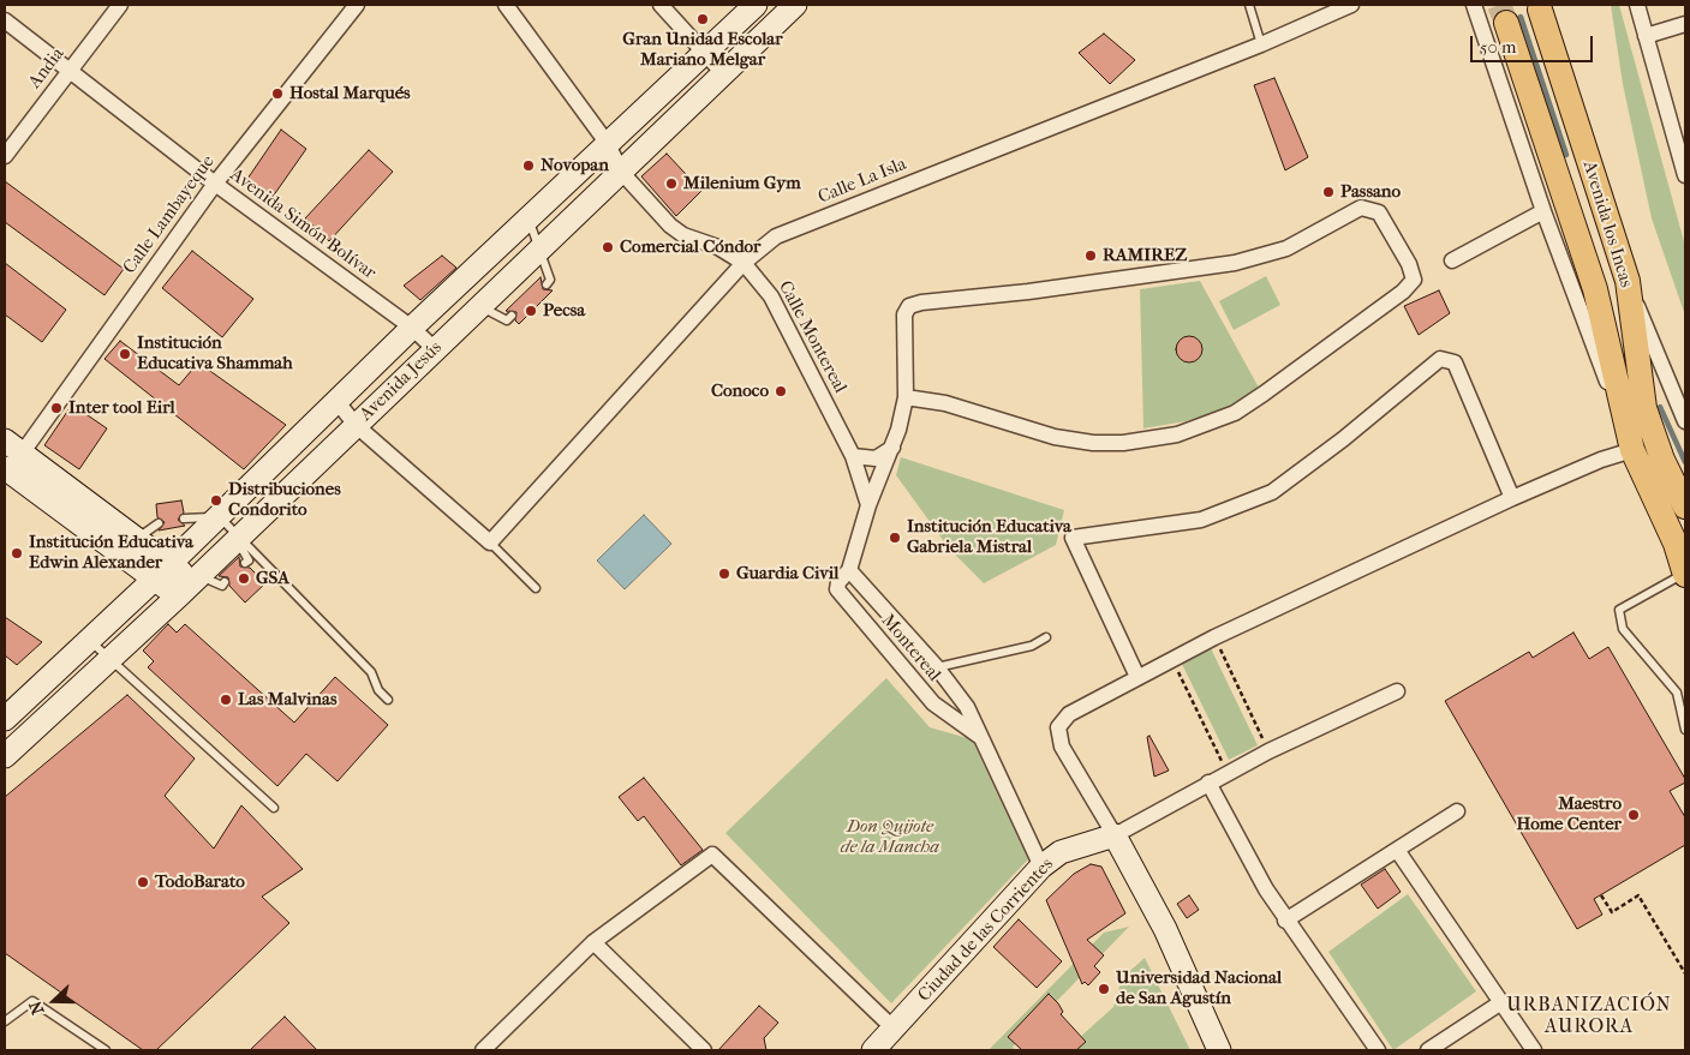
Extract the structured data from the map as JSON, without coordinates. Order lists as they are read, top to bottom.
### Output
{
  "streets": {
    "main road": ["Avenida los Incas", "Avenida Jesús", "Ciudad de las Corrientes"],
    "street": [
      "Andia",
      "Calle La Isla",
      "Calle Lambayeque",
      "Avenida Simón Bolívar",
      "Calle Montereal",
      "Montereal"
    ]
  },
  "crossings": [
    ["Andia", "Avenida Simón Bolívar"],
    ["Calle La Isla", "Calle Montereal"],
    ["Calle Lambayeque", "Avenida Simón Bolívar"],
    ["Avenida Simón Bolívar", "Avenida Jesús"],
    ["Calle Montereal", "Avenida Jesús"],
    ["Calle Montereal", "Montereal"],
    ["Montereal", "Ciudad de las Corrientes"]
  ],
  "districts": ["URBANIZACIÓN AURORA"],
  "parks": ["Don Quijote de la Mancha"],
  "places": [
    "Gran Unidad Escolar Mariano Melgar",
    "Hostal Marqués",
    "Novopan",
    "Milenium Gym",
    "Passano",
    "Comercial Cóndor",
    "RAMIREZ",
    "Pecsa",
    "Institución Educativa Shammah",
    "Conoco",
    "Inter tool Eirl",
    "Distribuciones Condorito",
    "Institución Educativa Gabriela Mistral",
    "Institución Educativa Edwin Alexander",
    "Guardia Civil",
    "GSA",
    "Las Malvinas",
    "Maestro Home Center",
    "TodoBarato",
    "Universidad Nacional de San Agustín"
  ],
  "scale_bar": "50 m",
  "north": "left"
}
